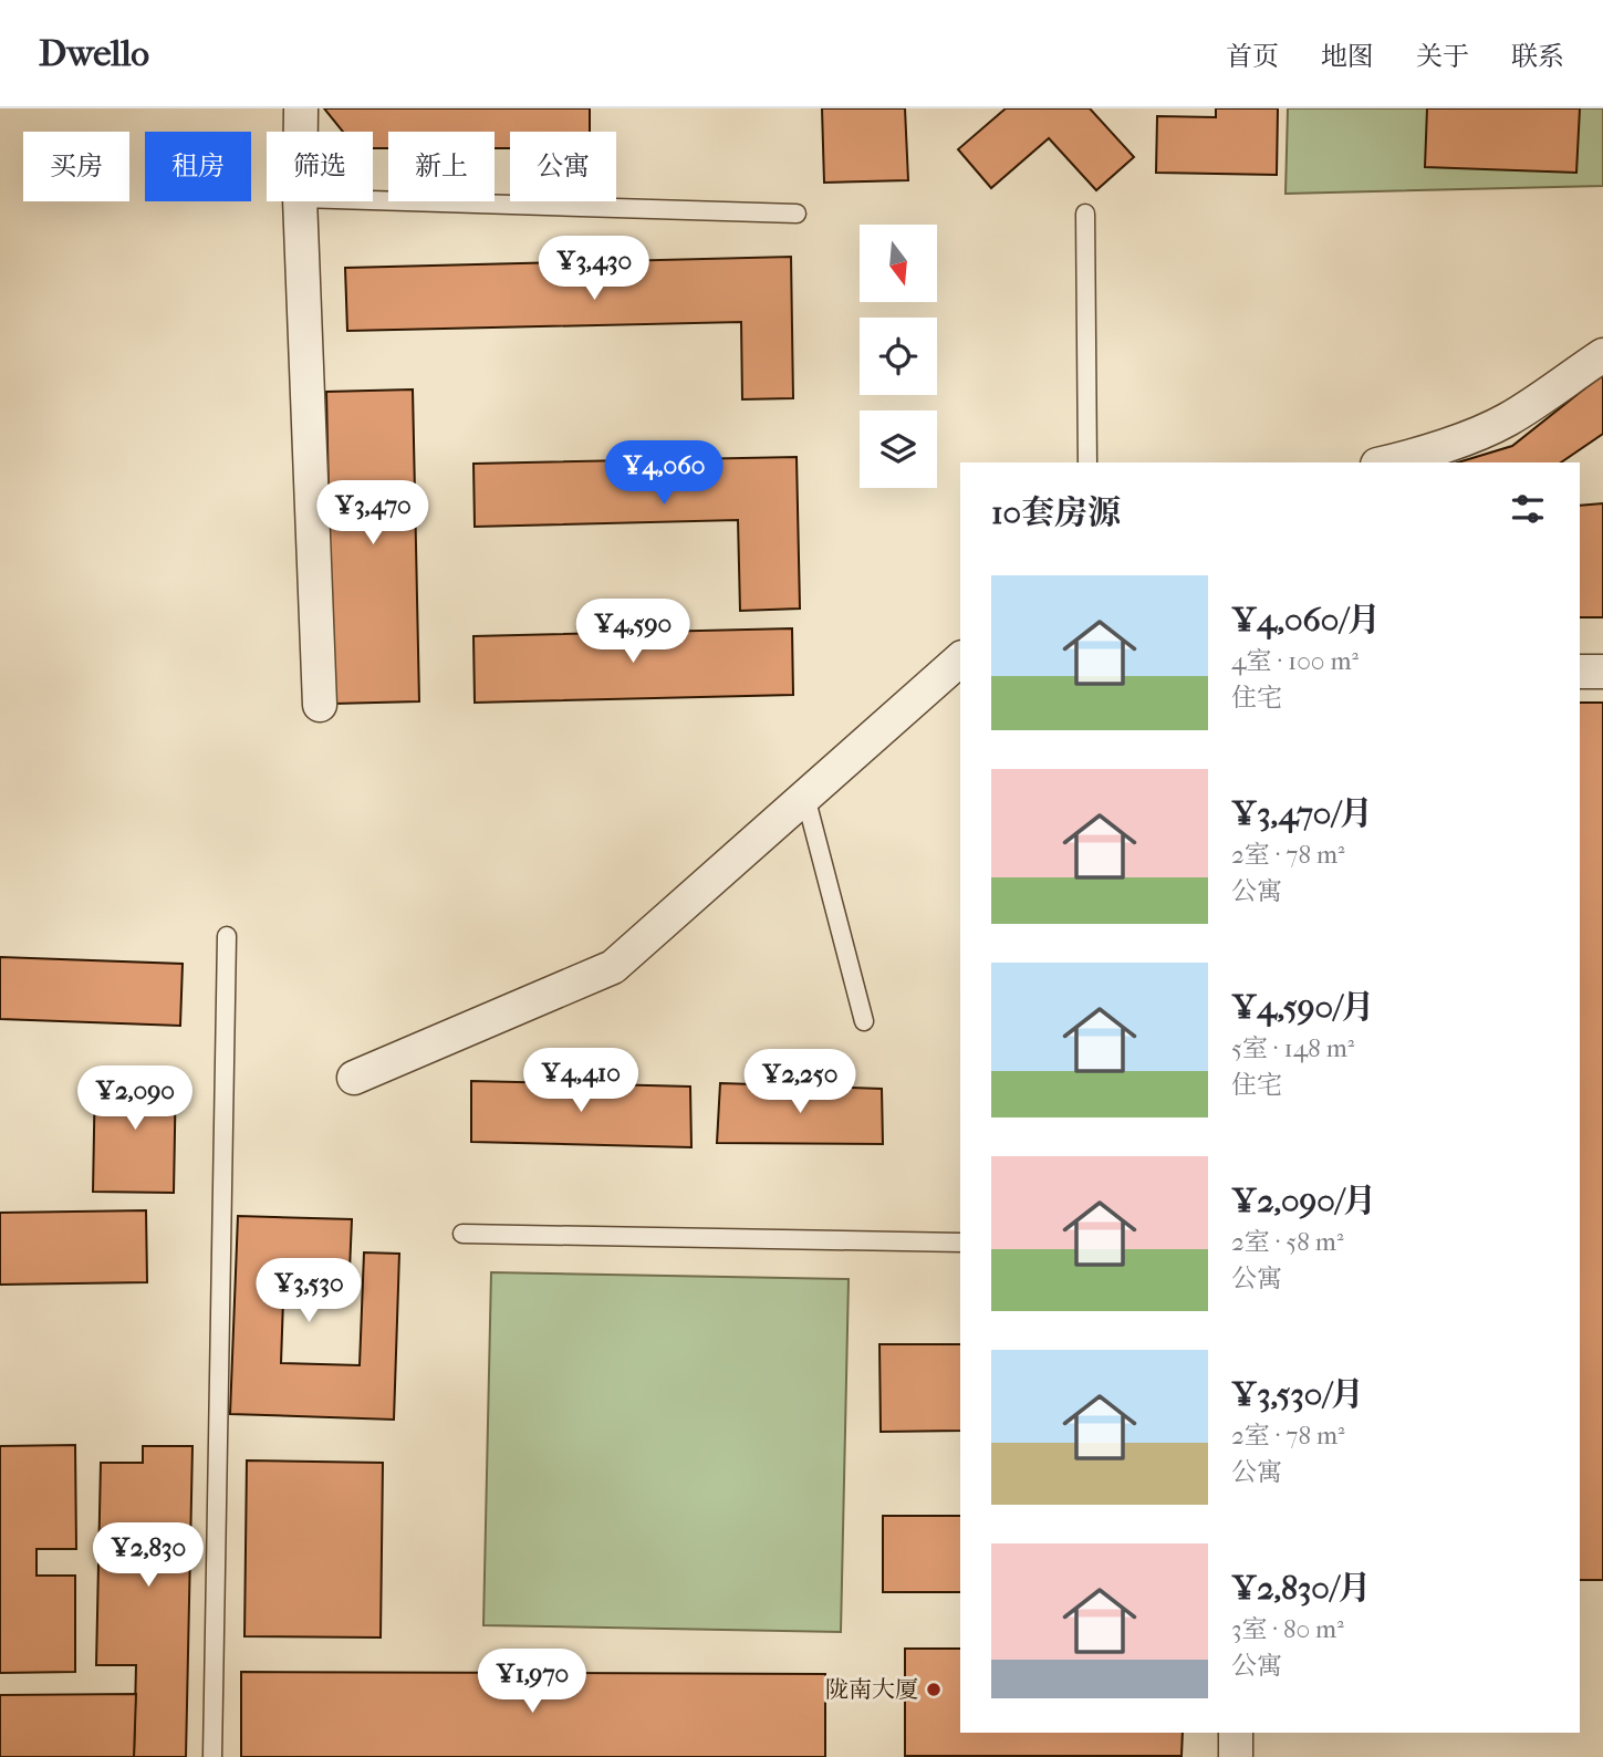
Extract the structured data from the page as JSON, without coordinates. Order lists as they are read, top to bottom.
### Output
{
  "places": ["陇南大厦"],
  "north": "bottom",
  "page": {
    "header": "Dwello",
    "nav": [
      "首页",
      "地图",
      "关于",
      "联系"
    ],
    "chip": [
      "买房",
      "租房",
      "筛选",
      "新上",
      "公寓"
    ],
    "price": [
      "¥3,430",
      "¥4,060",
      "¥3,470",
      "¥4,590",
      "¥4,410",
      "¥2,250",
      "¥2,090",
      "¥3,530",
      "¥2,830",
      "¥1,970"
    ],
    "heading": "10套房源",
    "list": [
      {
        "name": "¥4,060/月",
        "note": "4室 · 100 m² · 住宅"
      },
      {
        "name": "¥3,470/月",
        "note": "2室 · 78 m² · 公寓"
      },
      {
        "name": "¥4,590/月",
        "note": "5室 · 148 m² · 住宅"
      },
      {
        "name": "¥2,090/月",
        "note": "2室 · 58 m² · 公寓"
      },
      {
        "name": "¥3,530/月",
        "note": "2室 · 78 m² · 公寓"
      },
      {
        "name": "¥2,830/月",
        "note": "3室 · 80 m² · 公寓"
      }
    ]
  }
}
